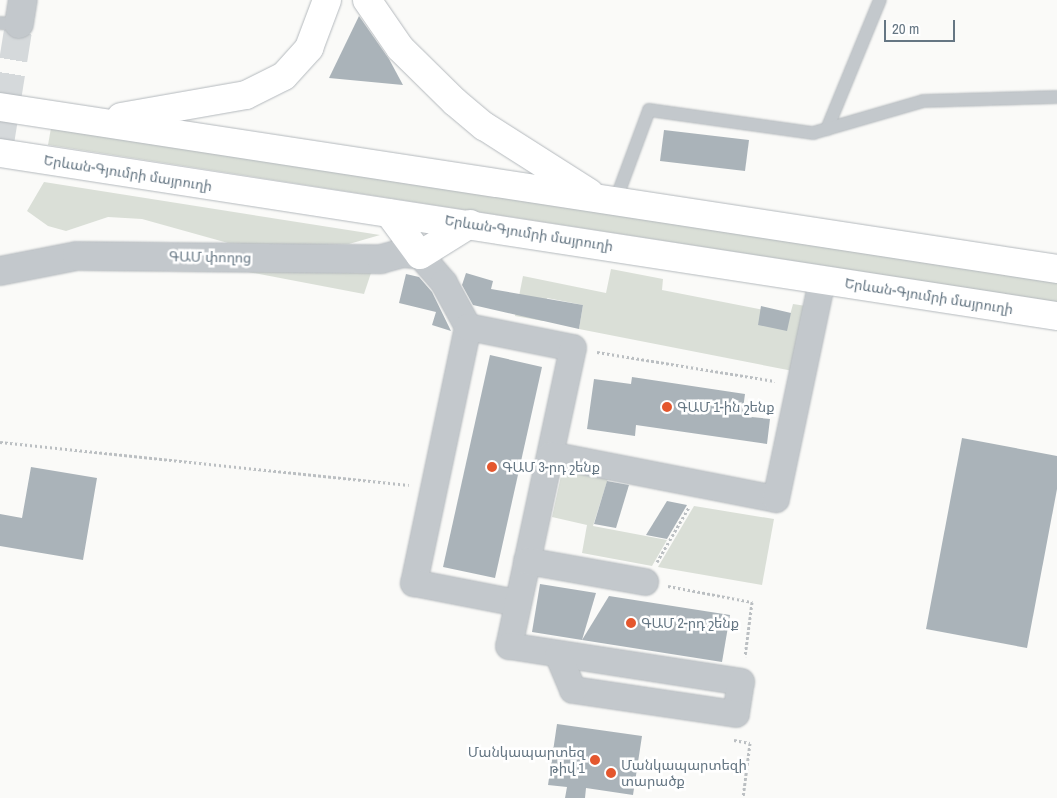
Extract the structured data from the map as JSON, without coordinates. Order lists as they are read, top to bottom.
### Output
{
  "streets": {
    "highway": ["Երևան-Գյումրի մայրուղի"],
    "street": ["ԳԱՄ փողոց"]
  },
  "places": [
    "ԳԱՄ 1-ին շենք",
    "ԳԱՄ 3-րդ շենք",
    "ԳԱՄ 2-րդ շենք",
    "Մանկապարտեզ թիվ 1",
    "Մանկապարտեզի տարածք"
  ],
  "scale_bar": "20 m"
}
